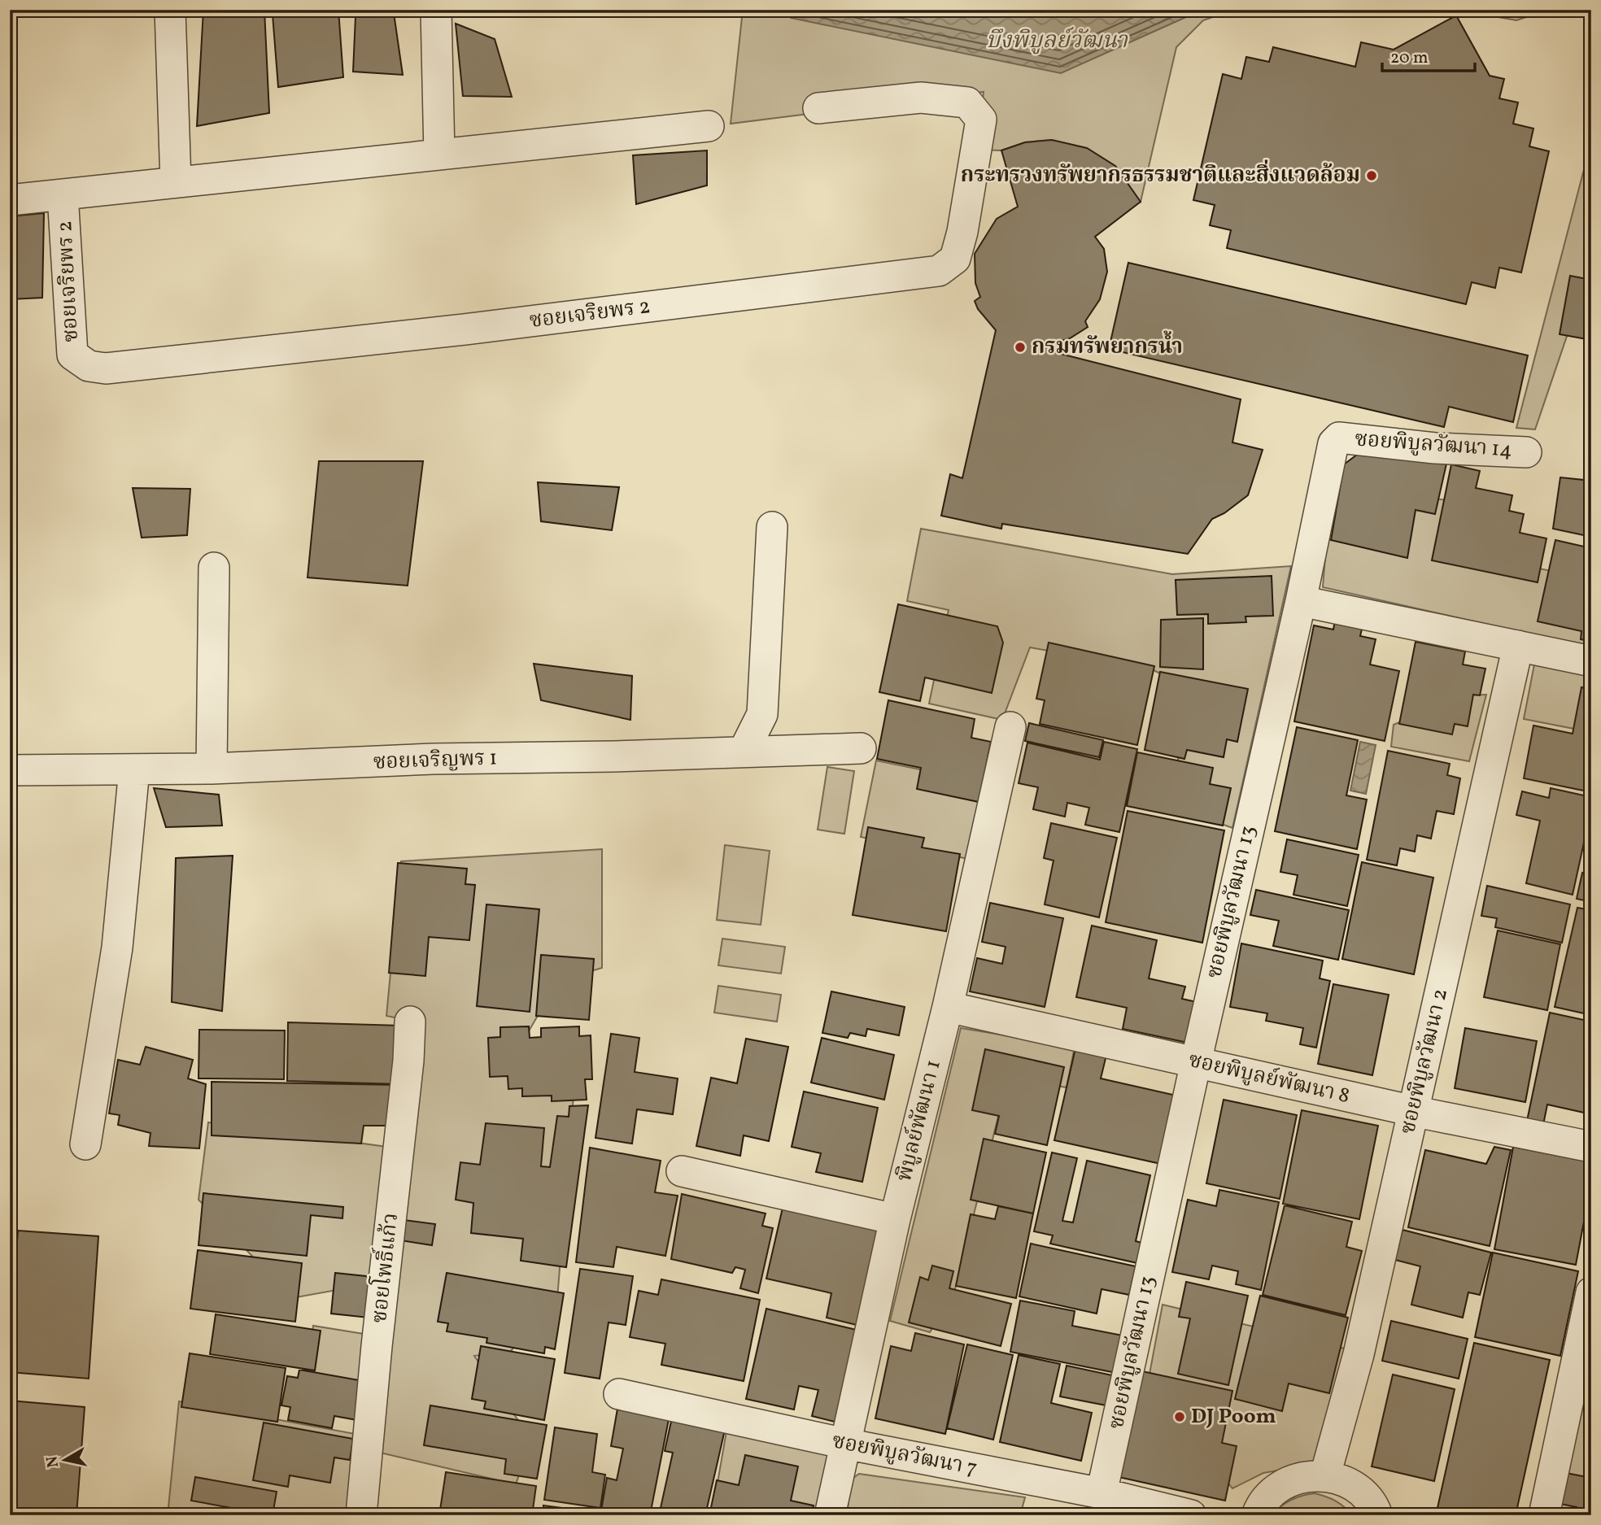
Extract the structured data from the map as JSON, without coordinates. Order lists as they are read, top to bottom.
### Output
{
  "streets": {
    "street": [
      "ซอยเจริยพร 2",
      "ซอยพิบูลวัฒนา 14",
      "ซอยเจริญพร 1",
      "ซอยพิบูลวัฒนา 13",
      "ซอยพิบูลวัฒนา 2",
      "ซอยพิบูลย์พัฒนา 8",
      "พิบูลย์พัฒนา 1",
      "ซอยโพธิ์แก้ว",
      "ซอยพิบูลวัฒนา 7"
    ]
  },
  "crossings": [
    ["ซอยพิบูลวัฒนา 14", "ซอยพิบูลวัฒนา 13"],
    ["ซอยพิบูลวัฒนา 13", "ซอยพิบูลย์พัฒนา 8"],
    ["ซอยพิบูลวัฒนา 13", "ซอยพิบูลวัฒนา 7"],
    ["ซอยพิบูลวัฒนา 2", "ซอยพิบูลย์พัฒนา 8"],
    ["ซอยพิบูลย์พัฒนา 8", "พิบูลย์พัฒนา 1"],
    ["พิบูลย์พัฒนา 1", "ซอยพิบูลวัฒนา 7"]
  ],
  "water": ["บึงพิบูลย์วัฒนา"],
  "places": ["กระทรวงทรัพยากรธรรมชาติและสิ่งแวดล้อม", "กรมทรัพยากรน้ำ", "DJ Poom"],
  "scale_bar": "20 m",
  "north": "left"
}
